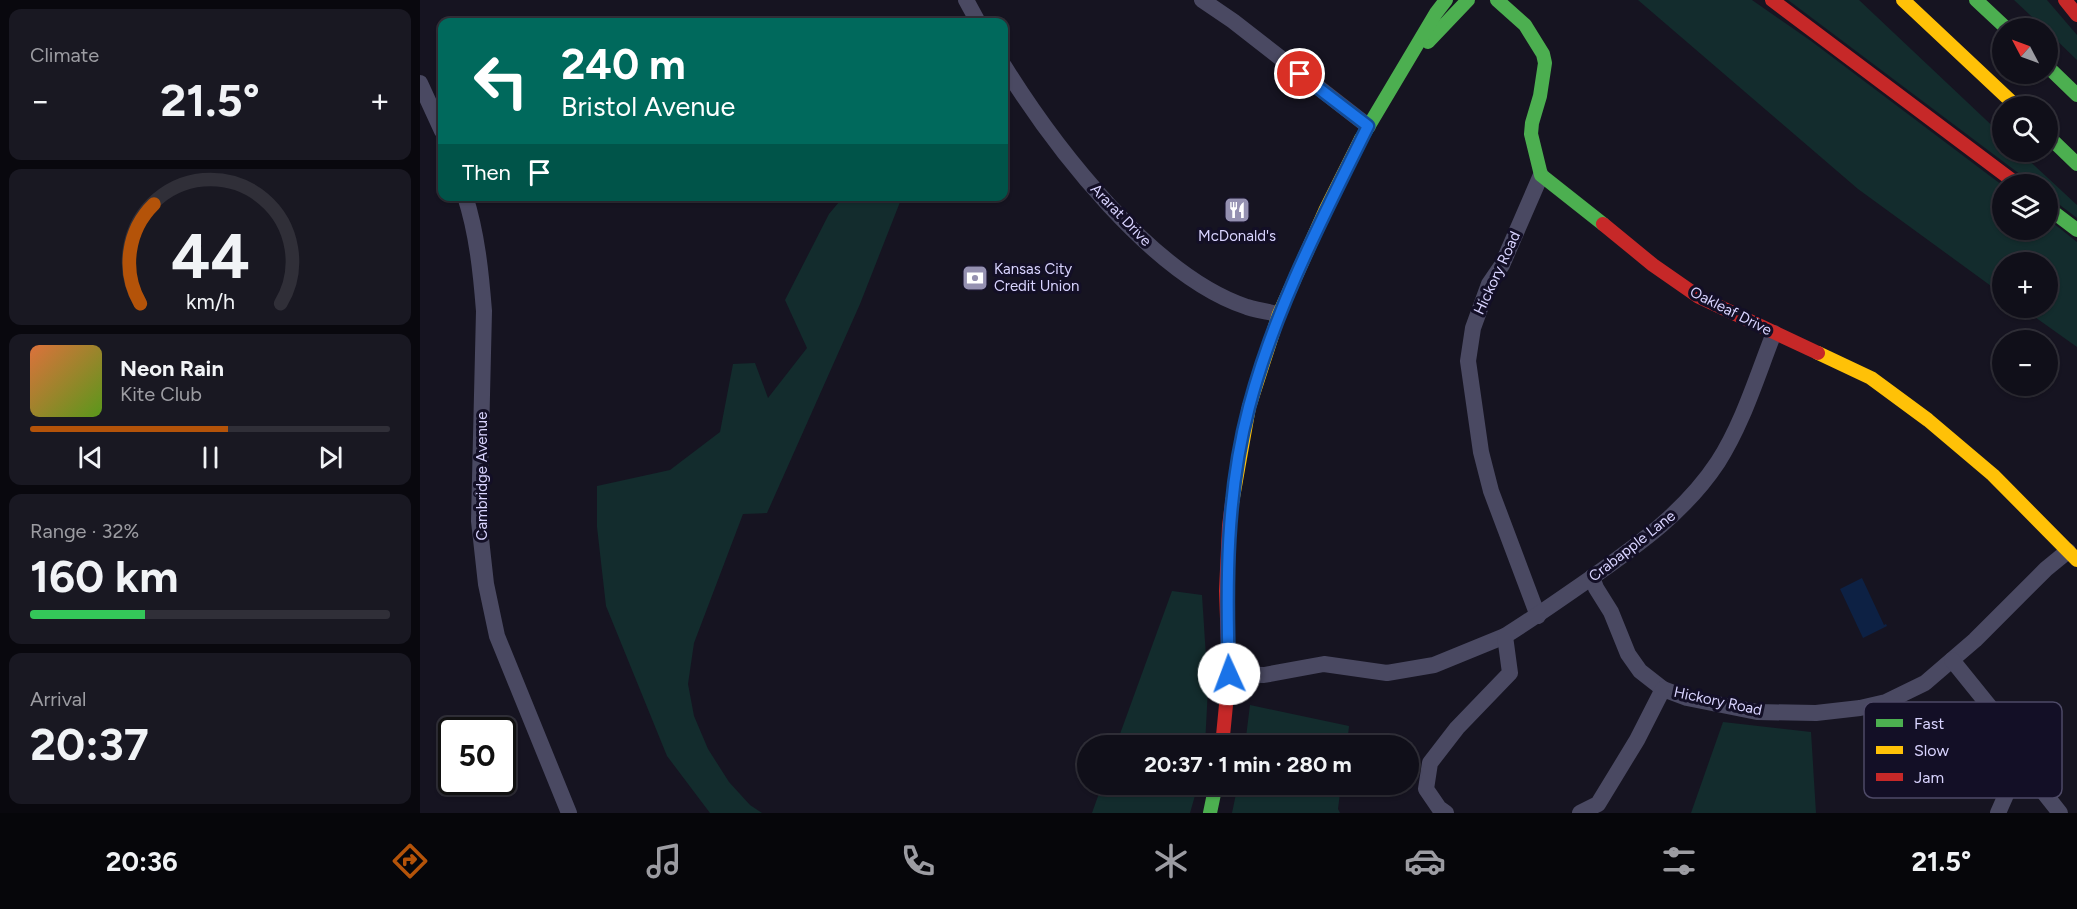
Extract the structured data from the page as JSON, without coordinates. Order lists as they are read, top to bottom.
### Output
{
  "streets": {
    "main road": ["Oakleaf Drive"],
    "street": [
      "Ararat Drive",
      "Hickory Road",
      "Cambridge Avenue",
      "Crabapple Lane"
    ]
  },
  "crossings": [
    ["Hickory Road", "Oakleaf Drive"],
    ["Hickory Road", "Crabapple Lane"],
    ["Oakleaf Drive", "Crabapple Lane"]
  ],
  "places": {
    "restaurant": ["McDonald's"],
    "bank": ["Kansas City Credit Union"]
  },
  "legend": ["Fast", "Slow", "Jam"],
  "north": "top left",
  "page": {
    "tile": [
      "Climate",
      ["Range · 32%", "160 km"],
      ["Arrival", "20:37"]
    ],
    "map_buttons": ["+", "−"],
    "turn": ["240 m", "Bristol Avenue"],
    "heat": ["−", "21.5°", "+"],
    "then": "Then",
    "song": ["Neon Rain", "Kite Club"],
    "limit": "50",
    "trip": "20:37 · 1 min · 280 m",
    "tabs": ["20:36", "21.5°"],
    "gauge": ["44", "km/h"]
  }
}
